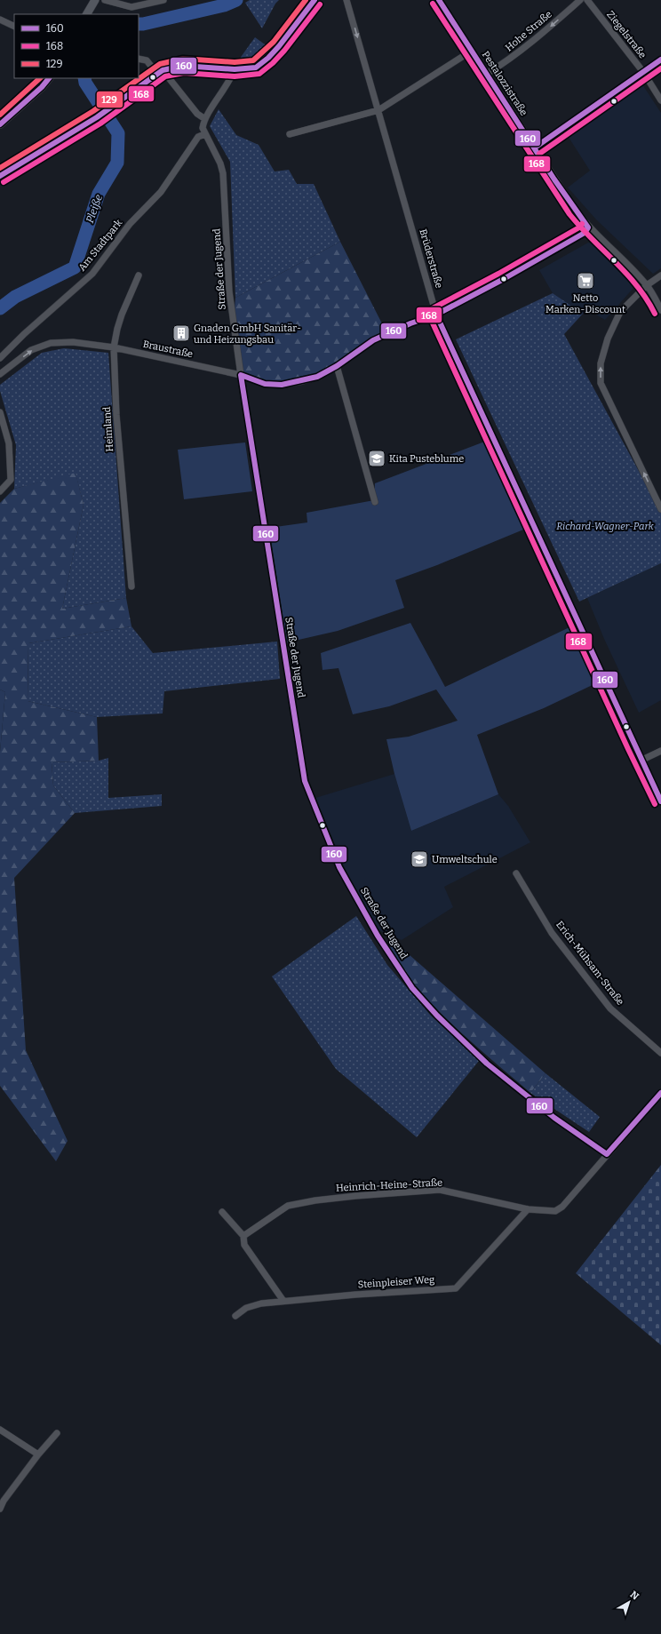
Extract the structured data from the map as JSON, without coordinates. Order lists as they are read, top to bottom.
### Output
{
  "streets": {
    "street": [
      "Hohe Straße",
      "Ziegelstraße",
      "Pestalozzistraße",
      "Am Stadtpark",
      "Brüderstraße",
      "Straße der Jugend",
      "Braustraße",
      "Heimland",
      "Erich-Mühsam-Straße",
      "Heinrich-Heine-Straße",
      "Steinpleiser Weg"
    ]
  },
  "crossings": [
    ["Hohe Straße", "Pestalozzistraße"],
    ["Pestalozzistraße", "Braustraße"],
    ["Am Stadtpark", "Straße der Jugend"],
    ["Brüderstraße", "Braustraße"],
    ["Straße der Jugend", "Braustraße"],
    ["Straße der Jugend", "Heinrich-Heine-Straße"],
    ["Braustraße", "Heimland"],
    ["Heinrich-Heine-Straße", "Steinpleiser Weg"]
  ],
  "one_way": ["Hohe Straße"],
  "water": ["Pleiße"],
  "parks": ["Richard-Wagner-Park"],
  "places": {
    "supermarket": ["Netto Marken-Discount"],
    "building": ["Gnaden GmbH Sanitär- und Heizungsbau"],
    "school or university": ["Kita Pusteblume", "Umweltschule"]
  },
  "lines": ["transit line 160", "transit line 129", "transit line 168"],
  "legend": ["160", "168", "129"],
  "north": "top right"
}
